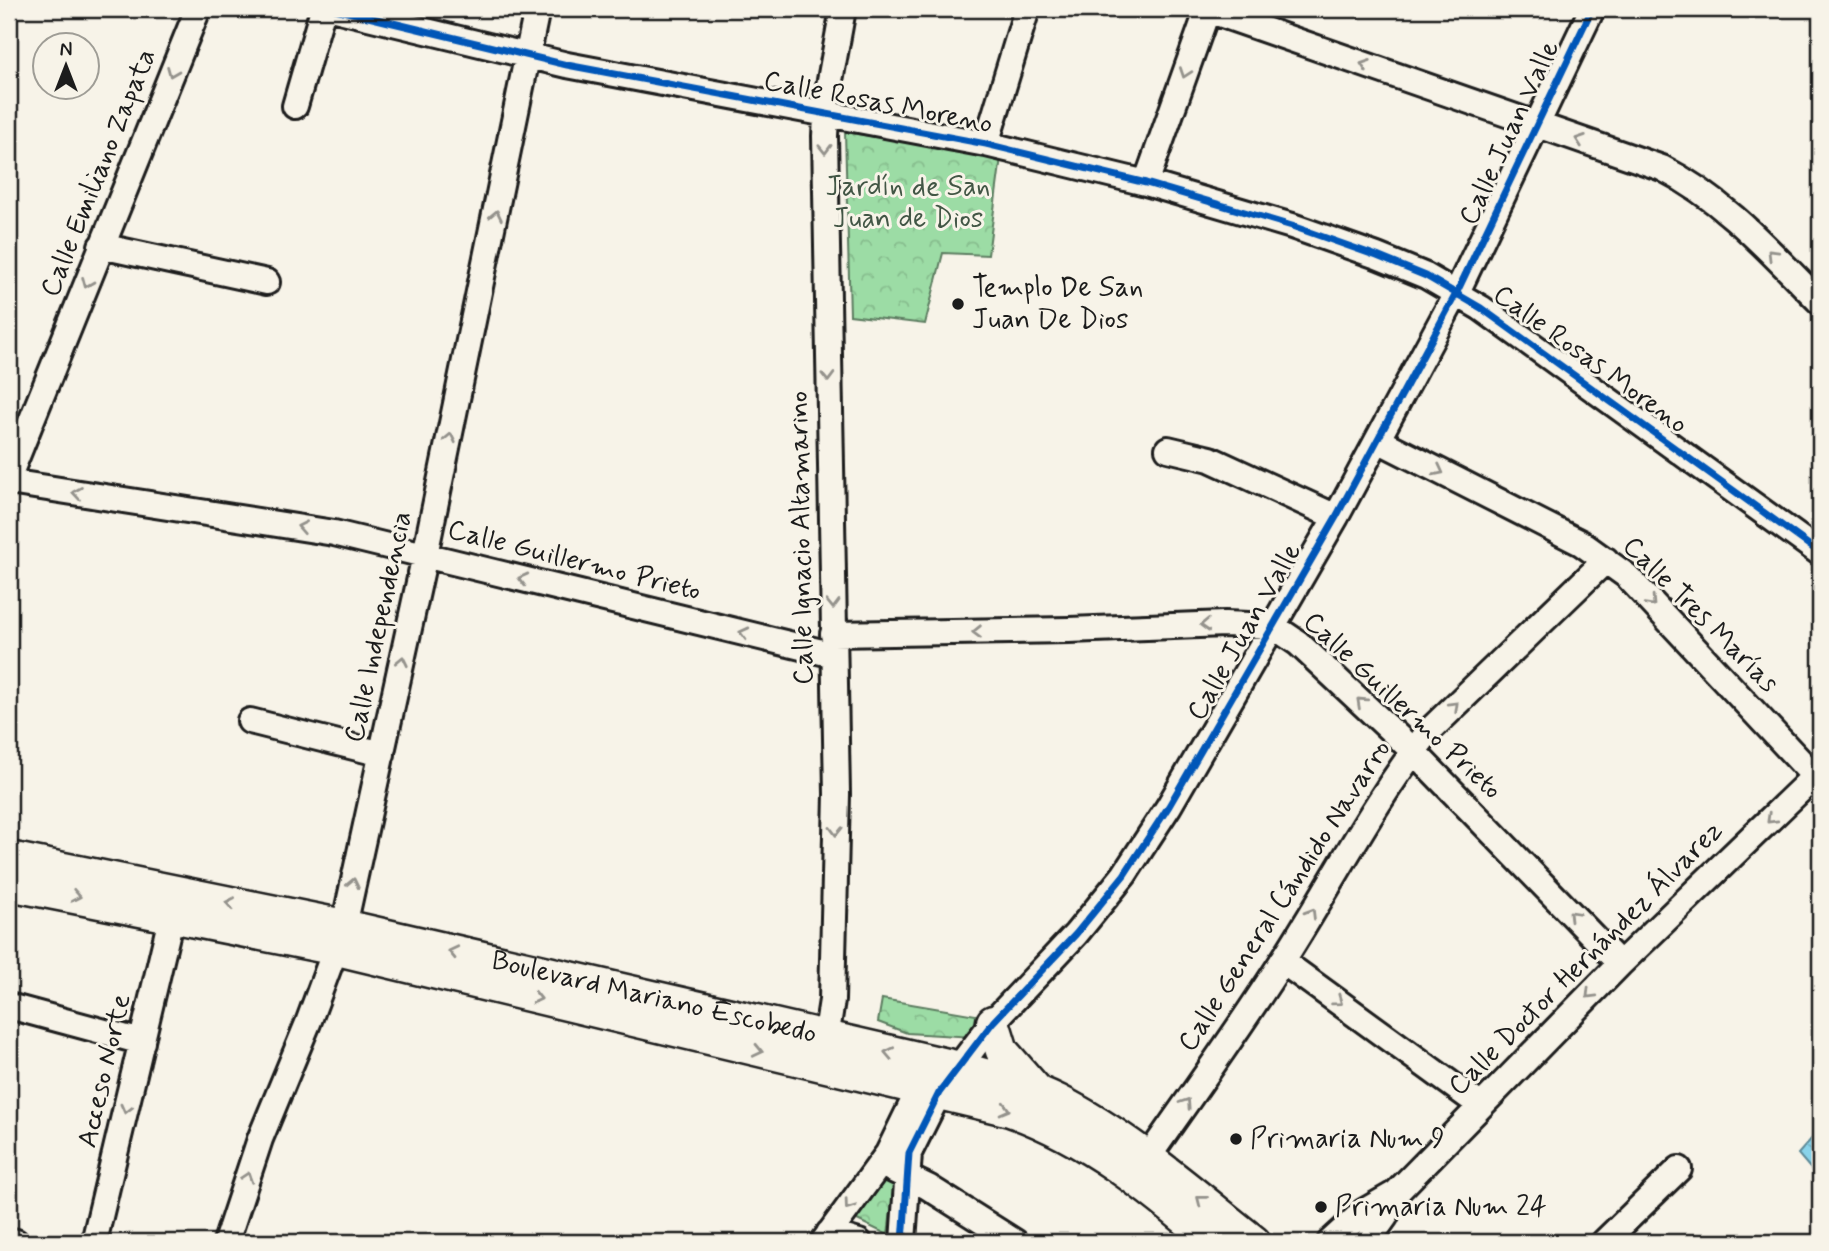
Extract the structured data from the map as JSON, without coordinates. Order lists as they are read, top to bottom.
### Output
{
  "streets": {
    "main road": ["Boulevard Mariano Escobedo"],
    "street": [
      "Calle Rosas Moreno",
      "Calle Juan Valle",
      "Calle Emiliano Zapata",
      "Calle Ignacio Altamarino",
      "Calle Guillermo Prieto",
      "Calle Tres Marías",
      "Calle Independencia",
      "Calle General Cándido Navarro",
      "Calle Doctor Hernández Álvarez",
      "Acceso Norte"
    ]
  },
  "crossings": [
    ["Calle Rosas Moreno", "Calle Juan Valle"],
    ["Calle Rosas Moreno", "Calle Ignacio Altamarino"],
    ["Calle Rosas Moreno", "Calle Independencia"],
    ["Calle Juan Valle", "Calle Guillermo Prieto"],
    ["Calle Juan Valle", "Calle Tres Marías"],
    ["Calle Juan Valle", "Boulevard Mariano Escobedo"],
    ["Calle Ignacio Altamarino", "Calle Guillermo Prieto"],
    ["Calle Ignacio Altamarino", "Boulevard Mariano Escobedo"],
    ["Calle Guillermo Prieto", "Calle Independencia"],
    ["Calle Guillermo Prieto", "Calle General Cándido Navarro"],
    ["Calle Guillermo Prieto", "Calle Doctor Hernández Álvarez"],
    ["Calle Tres Marías", "Calle General Cándido Navarro"],
    ["Calle Tres Marías", "Calle Doctor Hernández Álvarez"],
    ["Calle Independencia", "Boulevard Mariano Escobedo"],
    ["Calle General Cándido Navarro", "Boulevard Mariano Escobedo"],
    ["Boulevard Mariano Escobedo", "Acceso Norte"]
  ],
  "one_way": [
    "Calle Emiliano Zapata",
    "Calle Ignacio Altamarino",
    "Calle Guillermo Prieto",
    "Calle Tres Marías",
    "Calle Independencia",
    "Calle General Cándido Navarro",
    "Calle Doctor Hernández Álvarez",
    "Acceso Norte"
  ],
  "parks": ["Jardín de San Juan de Dios"],
  "places": ["Templo De San Juan De Dios", "Primaria Num 9", "Primaria Num 24"],
  "north": "top"
}
